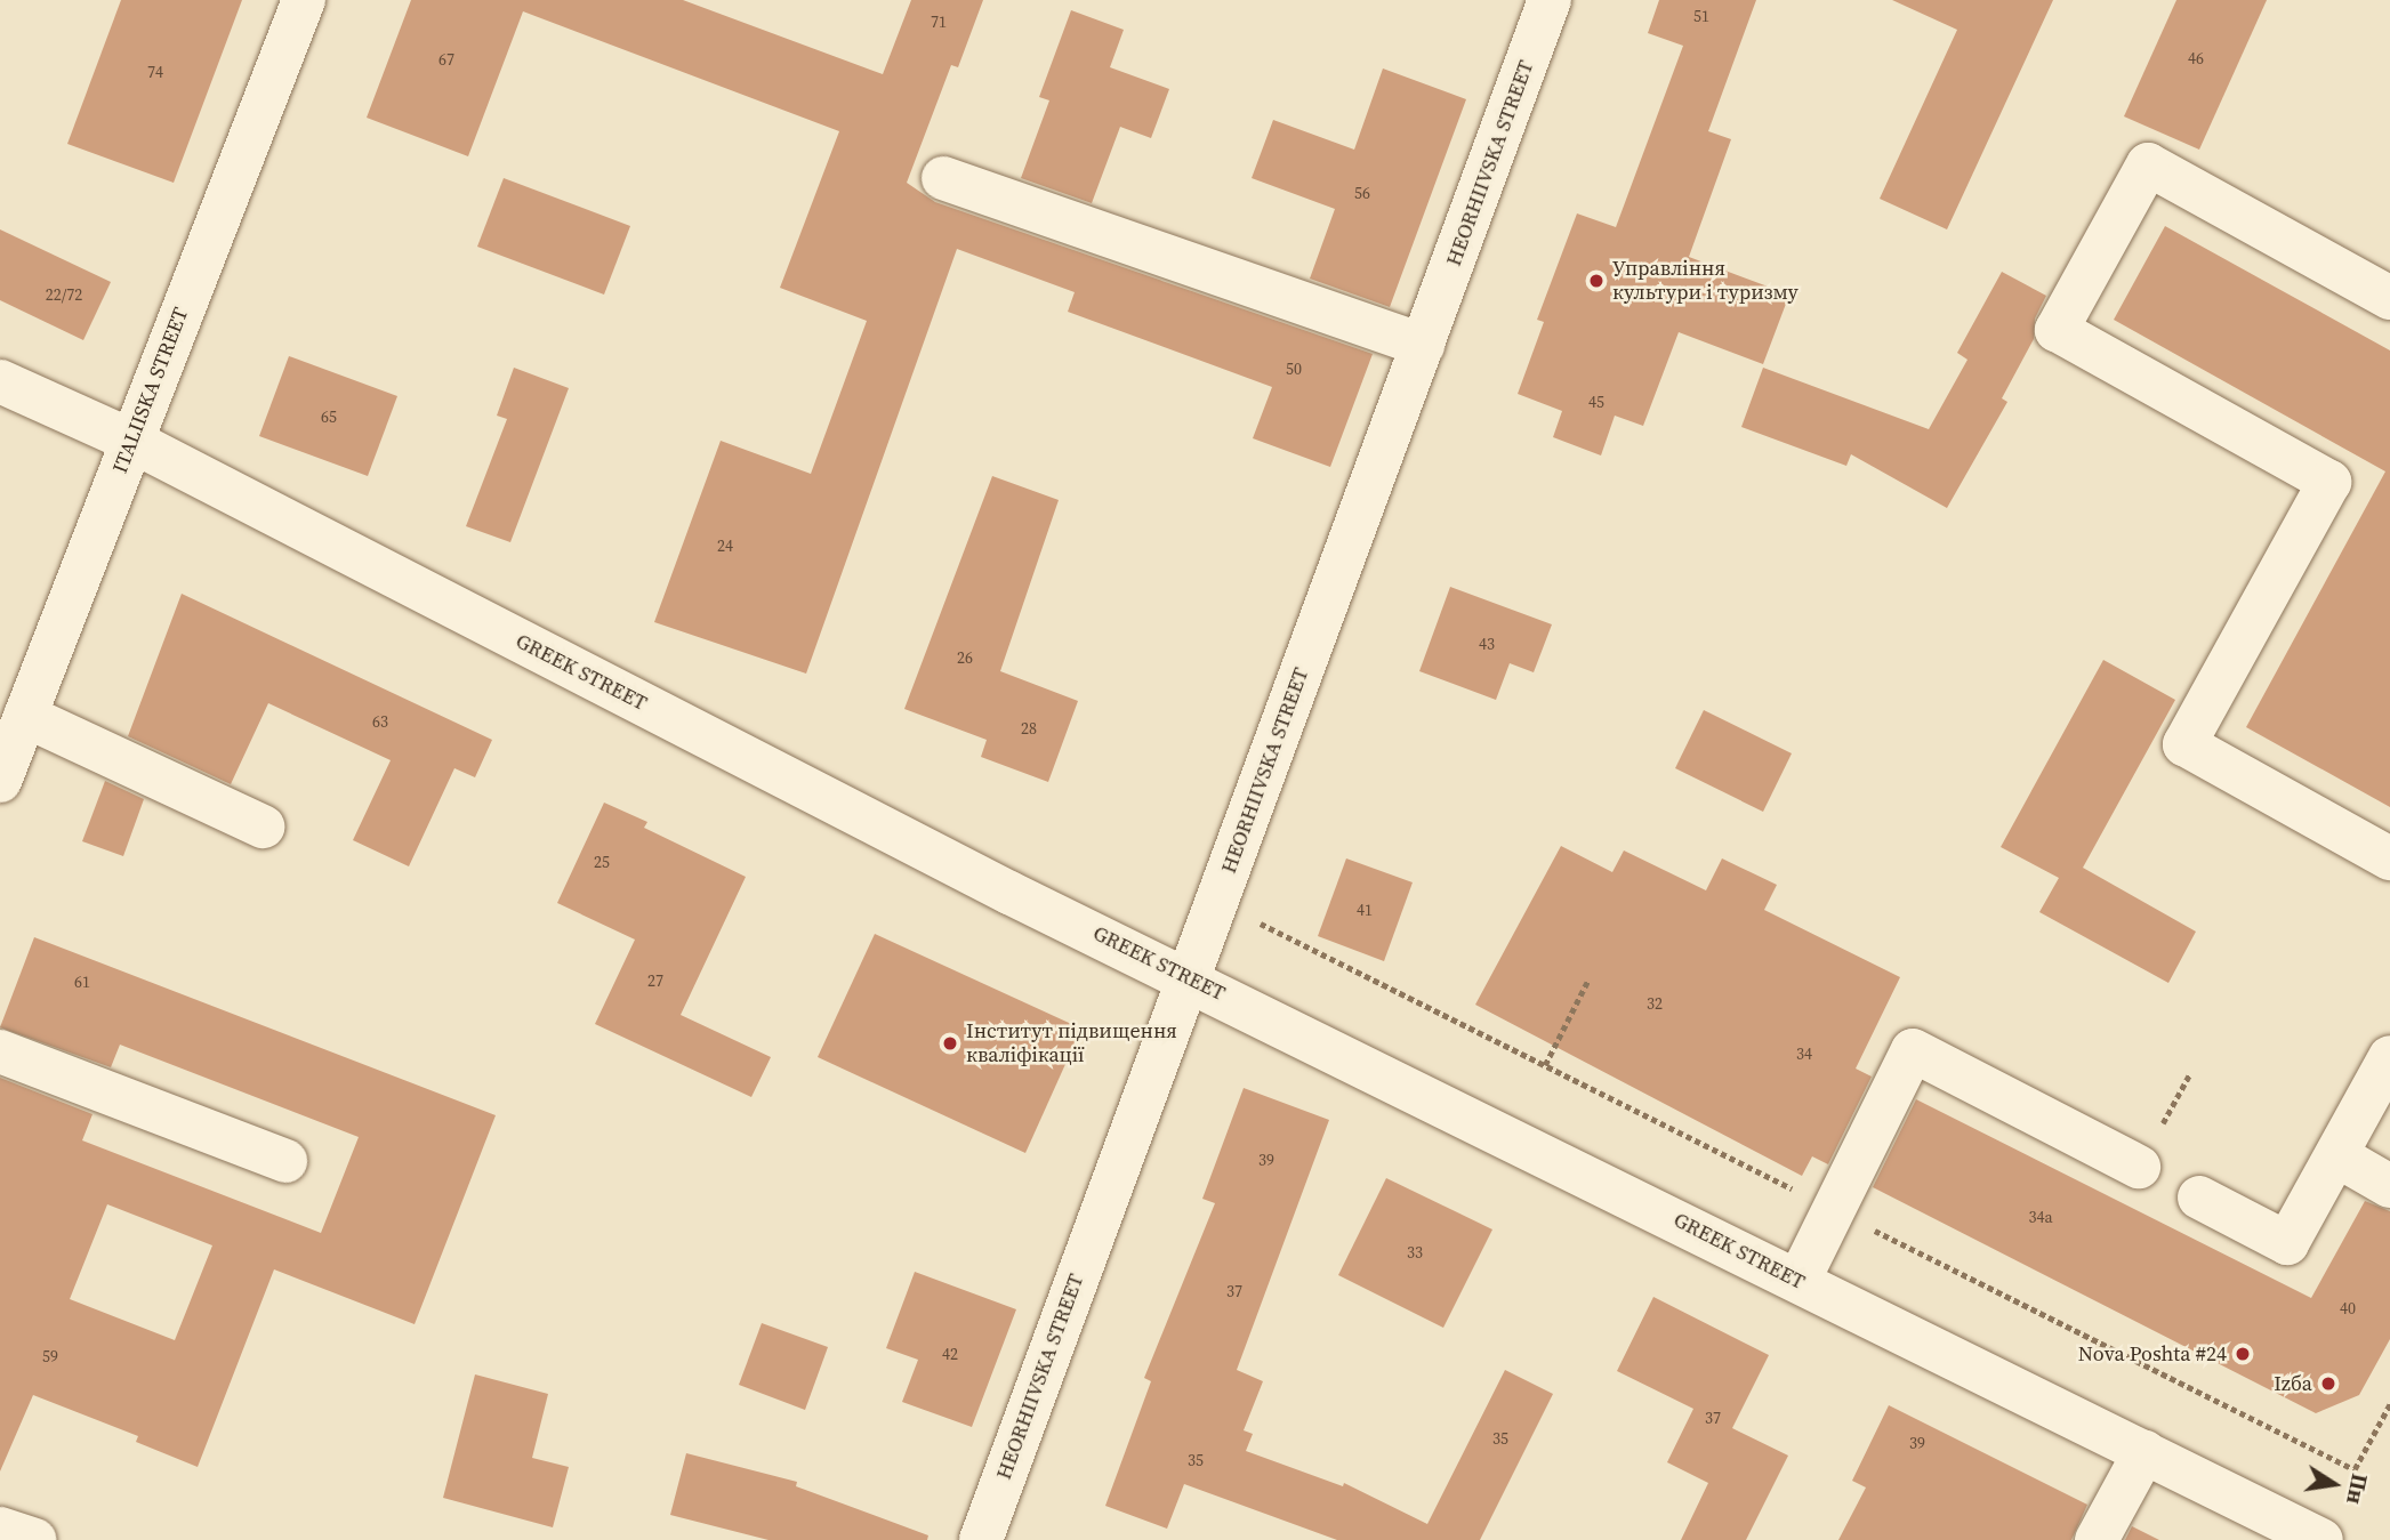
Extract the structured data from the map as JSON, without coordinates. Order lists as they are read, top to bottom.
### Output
{
  "streets": {
    "street": ["HEORHIIVSKA STREET", "ITALIISKA STREET", "GREEK STREET"]
  },
  "crossings": [
    ["HEORHIIVSKA STREET", "GREEK STREET"],
    ["ITALIISKA STREET", "GREEK STREET"]
  ],
  "places": [
    "Управління культури і туризму",
    "Інститут підвищення кваліфікації",
    "Nova Poshta #24",
    "Izба"
  ],
  "house_numbers": [
    "51",
    "71",
    "46",
    "67",
    "74",
    "56",
    "22/72",
    "50",
    "45",
    "65",
    "24",
    "43",
    "26",
    "63",
    "28",
    "25",
    "41",
    "27",
    "61",
    "32",
    "34",
    "39",
    "34а",
    "33",
    "37",
    "40",
    "42",
    "59",
    "37",
    "35",
    "39",
    "35"
  ],
  "north": "right"
}
